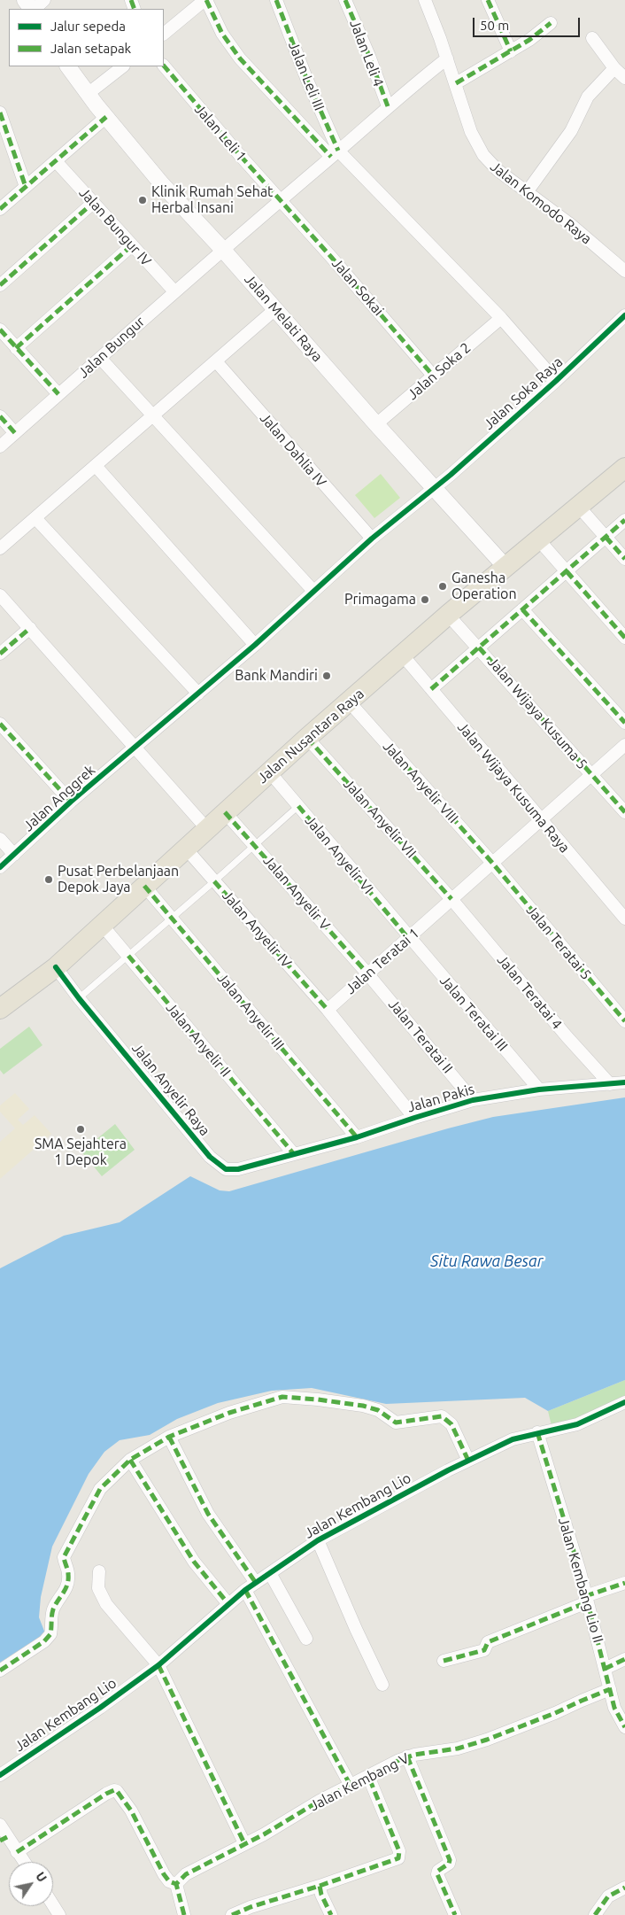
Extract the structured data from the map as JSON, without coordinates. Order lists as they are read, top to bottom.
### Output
{
  "streets": {
    "highway": ["Jalan Nusantara Raya"],
    "street": [
      "Jalan Leli 4",
      "Jalan Leli III",
      "Jalan Leli 1",
      "Jalan Komodo Raya",
      "Jalan Bungur IV",
      "Jalan Sokai",
      "Jalan Melati Raya",
      "Jalan Bungur",
      "Jalan Soka 2",
      "Jalan Soka Raya",
      "Jalan Dahlia IV",
      "Jalan Wijaya Kusuma 5",
      "Jalan Anyelir VIII",
      "Jalan Wijaya Kusuma Raya",
      "Jalan Anggrek",
      "Jalan Anyelir VII",
      "Jalan Anyelir VI",
      "Jalan Anyelir V",
      "Jalan Anyelir IV",
      "Jalan Teratai 5",
      "Jalan Teratai 1",
      "Jalan Teratai 4",
      "Jalan Anyelir III",
      "Jalan Teratai III",
      "Jalan Teratai II",
      "Jalan Anyelir II",
      "Jalan Anyelir Raya",
      "Jalan Pakis",
      "Jalan Kembang Lio",
      "Jalan Kembang Lio II",
      "Jalan Kembang V"
    ]
  },
  "crossings": [
    ["Jalan Leli 4", "Jalan Bungur"],
    ["Jalan Leli III", "Jalan Bungur"],
    ["Jalan Leli 1", "Jalan Sokai"],
    ["Jalan Leli 1", "Jalan Bungur"],
    ["Jalan Komodo Raya", "Jalan Bungur"],
    ["Jalan Bungur IV", "Jalan Bungur"],
    ["Jalan Sokai", "Jalan Bungur"],
    ["Jalan Sokai", "Jalan Soka 2"],
    ["Jalan Melati Raya", "Jalan Bungur"],
    ["Jalan Melati Raya", "Jalan Soka 2"],
    ["Jalan Melati Raya", "Jalan Soka Raya"],
    ["Jalan Melati Raya", "Jalan Nusantara Raya"],
    ["Jalan Soka Raya", "Jalan Dahlia IV"],
    ["Jalan Soka Raya", "Jalan Anggrek"],
    ["Jalan Wijaya Kusuma 5", "Jalan Nusantara Raya"],
    ["Jalan Wijaya Kusuma 5", "Jalan Teratai 1"],
    ["Jalan Nusantara Raya", "Jalan Anyelir VIII"],
    ["Jalan Nusantara Raya", "Jalan Wijaya Kusuma Raya"],
    ["Jalan Nusantara Raya", "Jalan Anyelir VII"],
    ["Jalan Nusantara Raya", "Jalan Anyelir VI"],
    ["Jalan Nusantara Raya", "Jalan Anyelir V"],
    ["Jalan Nusantara Raya", "Jalan Anyelir IV"],
    ["Jalan Nusantara Raya", "Jalan Anyelir III"],
    ["Jalan Nusantara Raya", "Jalan Anyelir II"],
    ["Jalan Nusantara Raya", "Jalan Anyelir Raya"],
    ["Jalan Anyelir VIII", "Jalan Teratai 5"],
    ["Jalan Anyelir VIII", "Jalan Teratai 1"],
    ["Jalan Wijaya Kusuma Raya", "Jalan Teratai 1"],
    ["Jalan Anyelir VII", "Jalan Teratai 1"],
    ["Jalan Anyelir VII", "Jalan Teratai 4"],
    ["Jalan Anyelir VI", "Jalan Teratai 1"],
    ["Jalan Anyelir VI", "Jalan Teratai III"],
    ["Jalan Anyelir V", "Jalan Teratai 1"],
    ["Jalan Anyelir V", "Jalan Teratai II"],
    ["Jalan Anyelir IV", "Jalan Teratai 1"],
    ["Jalan Teratai 5", "Jalan Teratai 1"],
    ["Jalan Teratai 1", "Jalan Teratai 4"],
    ["Jalan Teratai 1", "Jalan Teratai III"],
    ["Jalan Teratai 1", "Jalan Teratai II"],
    ["Jalan Teratai 4", "Jalan Pakis"],
    ["Jalan Anyelir III", "Jalan Pakis"],
    ["Jalan Teratai III", "Jalan Pakis"],
    ["Jalan Teratai II", "Jalan Pakis"],
    ["Jalan Anyelir II", "Jalan Anyelir Raya"],
    ["Jalan Anyelir II", "Jalan Pakis"],
    ["Jalan Anyelir Raya", "Jalan Pakis"],
    ["Jalan Kembang Lio", "Jalan Kembang Lio II"],
    ["Jalan Kembang Lio II", "Jalan Kembang V"]
  ],
  "water": ["Situ Rawa Besar"],
  "places": [
    "Klinik Rumah Sehat Herbal Insani",
    "Ganesha Operation",
    "Primagama",
    "Bank Mandiri",
    "Pusat Perbelanjaan Depok Jaya",
    "SMA Sejahtera 1 Depok"
  ],
  "legend": ["Jalur sepeda", "Jalan setapak"],
  "scale_bar": "50 m",
  "north": "top right"
}
